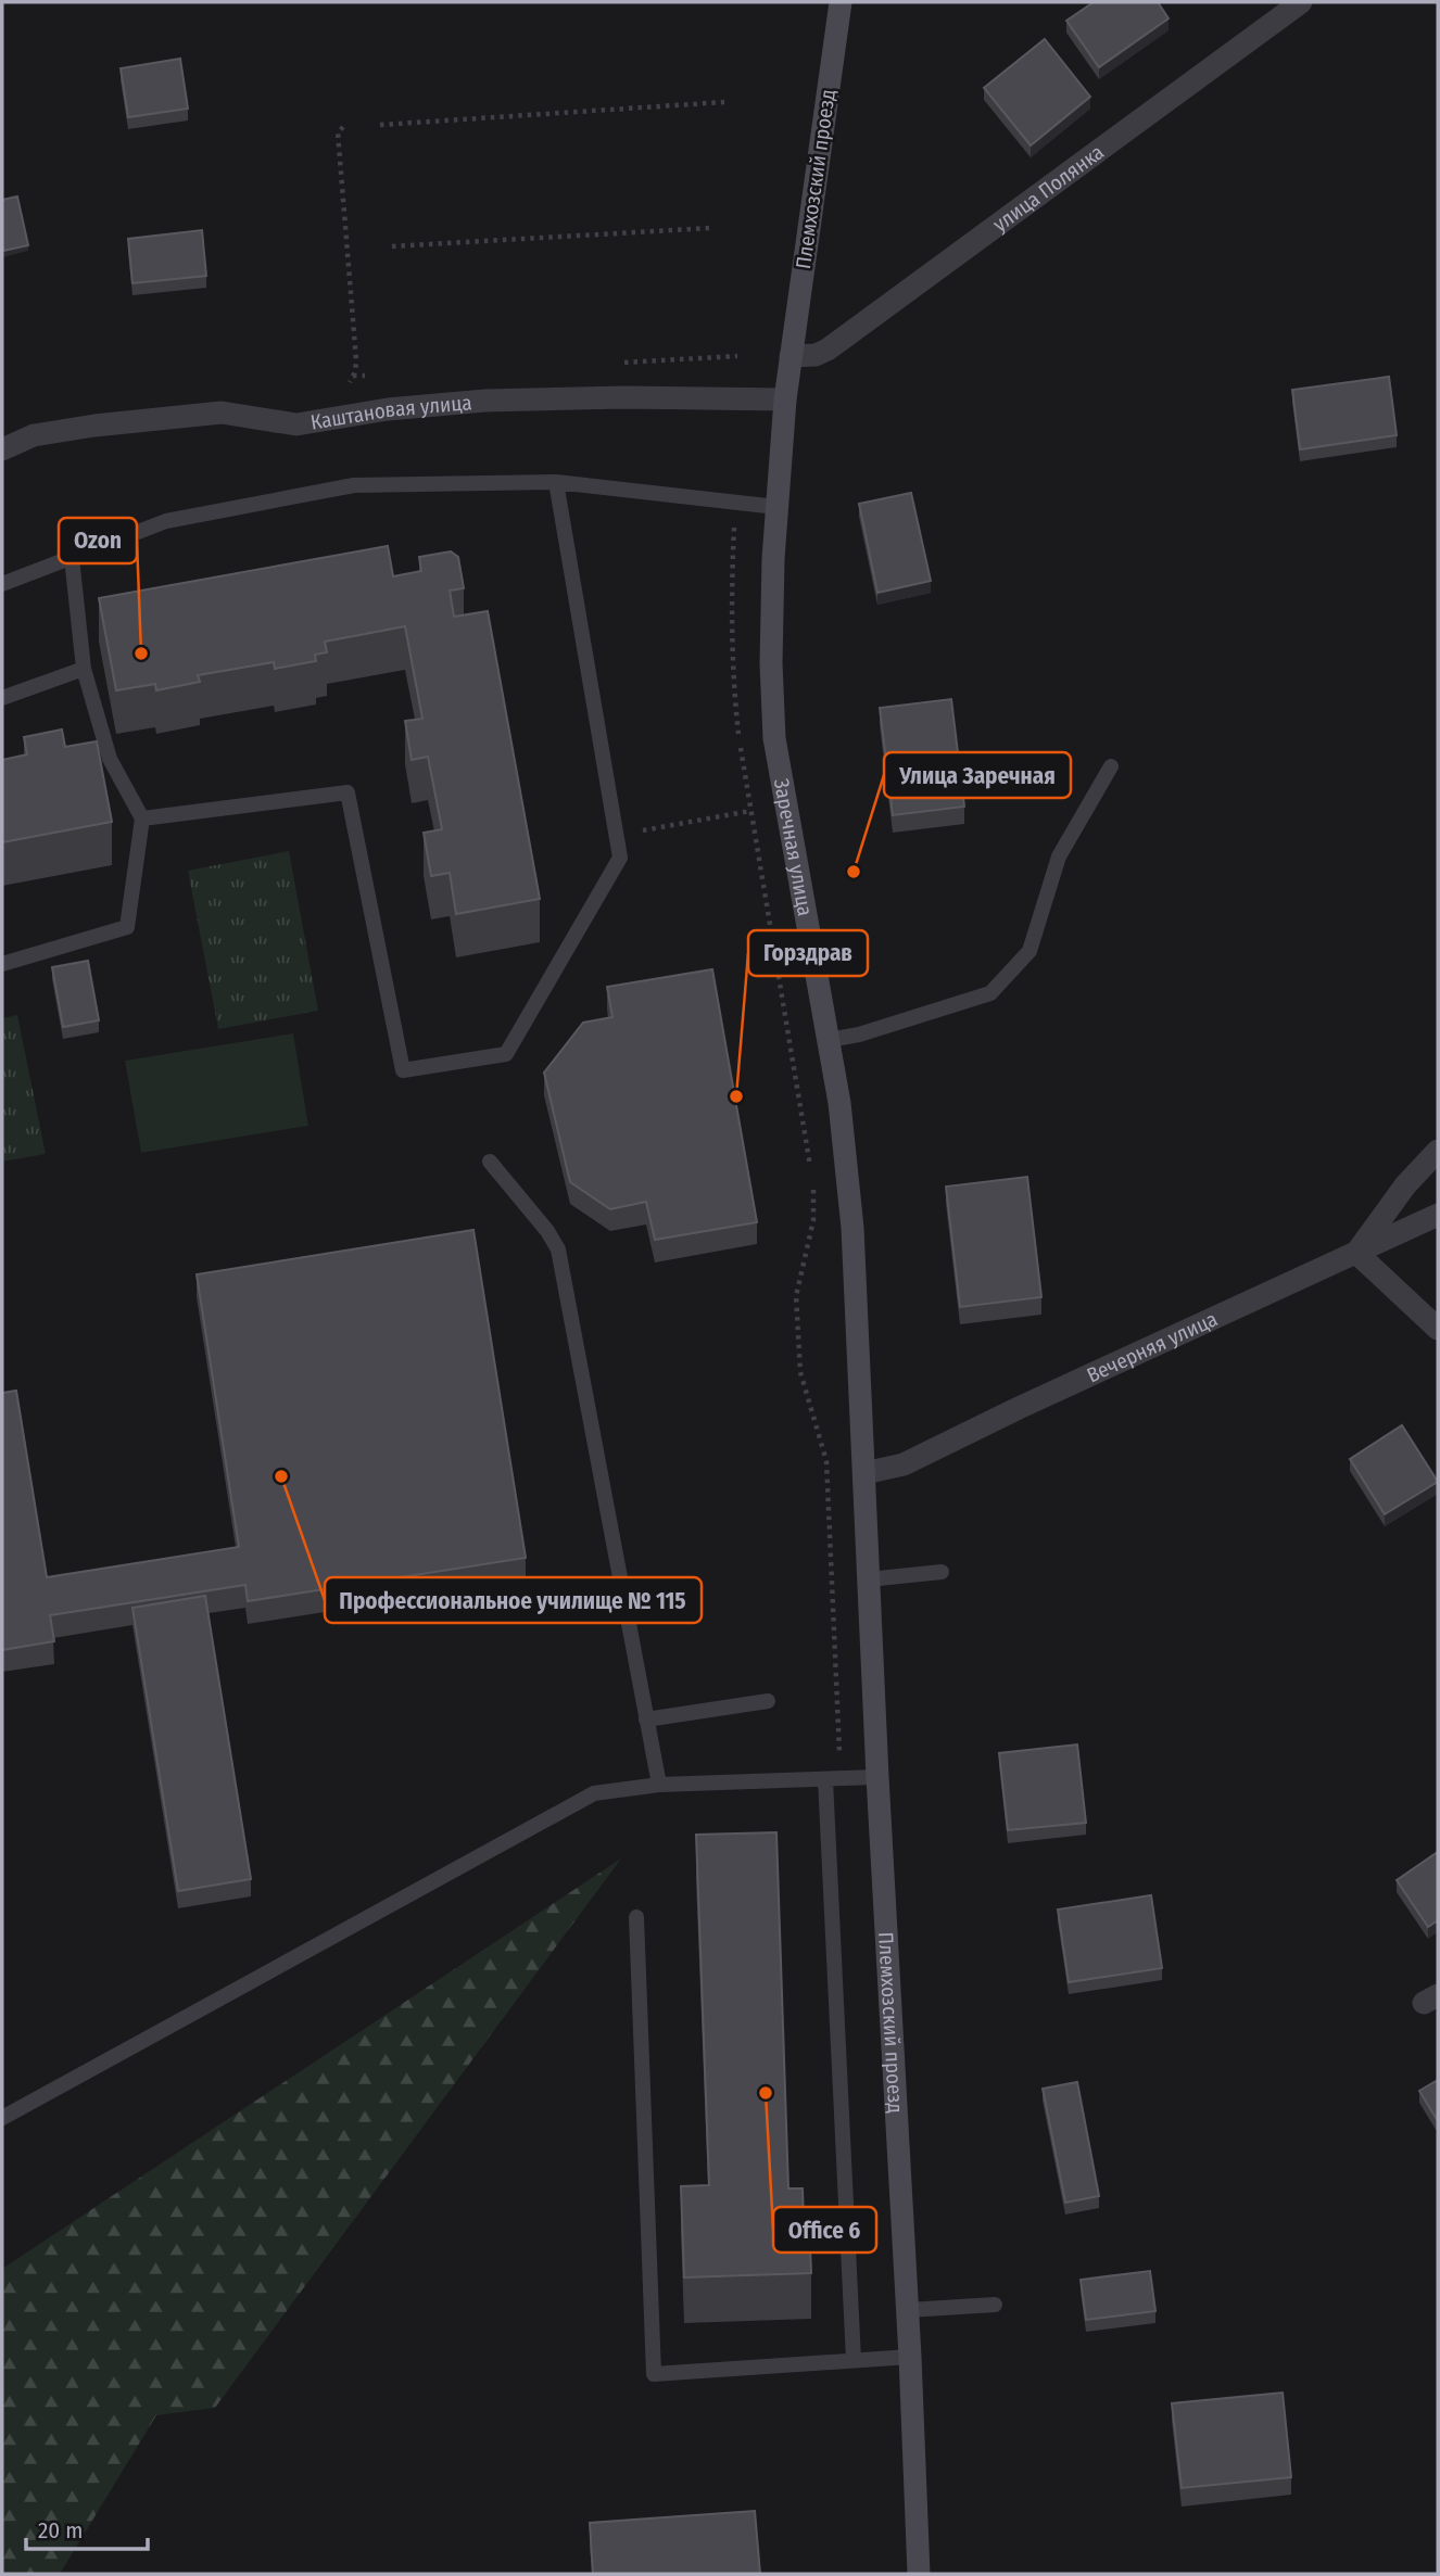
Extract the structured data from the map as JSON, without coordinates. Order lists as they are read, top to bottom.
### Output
{
  "streets": {
    "main road": ["Племхозский проезд", "Заречная улица"],
    "street": ["улица Полянка", "Каштановая улица", "Вечерняя улица"]
  },
  "crossings": [
    ["Племхозский проезд", "улица Полянка"],
    ["Племхозский проезд", "Заречная улица"],
    ["Племхозский проезд", "Вечерняя улица"],
    ["улица Полянка", "Заречная улица"],
    ["Каштановая улица", "Заречная улица"],
    ["Заречная улица", "Вечерняя улица"]
  ],
  "places": [
    "Ozon",
    "Улица Заречная",
    "Горздрав",
    "Профессиональное училище № 115",
    "Office 6"
  ],
  "scale_bar": "20 m"
}
